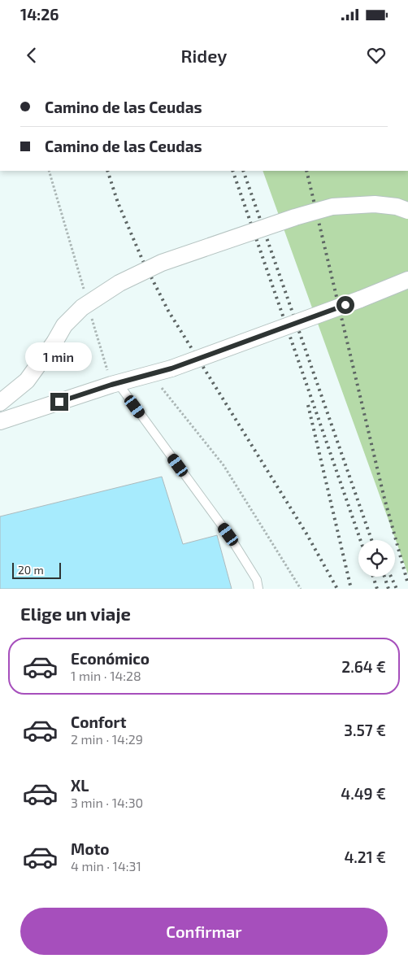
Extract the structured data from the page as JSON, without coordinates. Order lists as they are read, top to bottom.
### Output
{
  "scale_bar": "20 m",
  "page": {
    "status": "14:26",
    "header": "Ridey",
    "banner": ["Camino de las Ceudas", "Camino de las Ceudas"],
    "bubble": "1 min",
    "scale": "20 m",
    "heading": "Elige un viaje",
    "list": [
      {
        "name": "Económico",
        "note": "1 min · 14:28",
        "value": "2.64 €"
      },
      {
        "name": "Confort",
        "note": "2 min · 14:29",
        "value": "3.57 €"
      },
      {
        "name": "XL",
        "note": "3 min · 14:30",
        "value": "4.49 €"
      },
      {
        "name": "Moto",
        "note": "4 min · 14:31",
        "value": "4.21 €"
      }
    ],
    "buttons": "Confirmar"
  }
}
